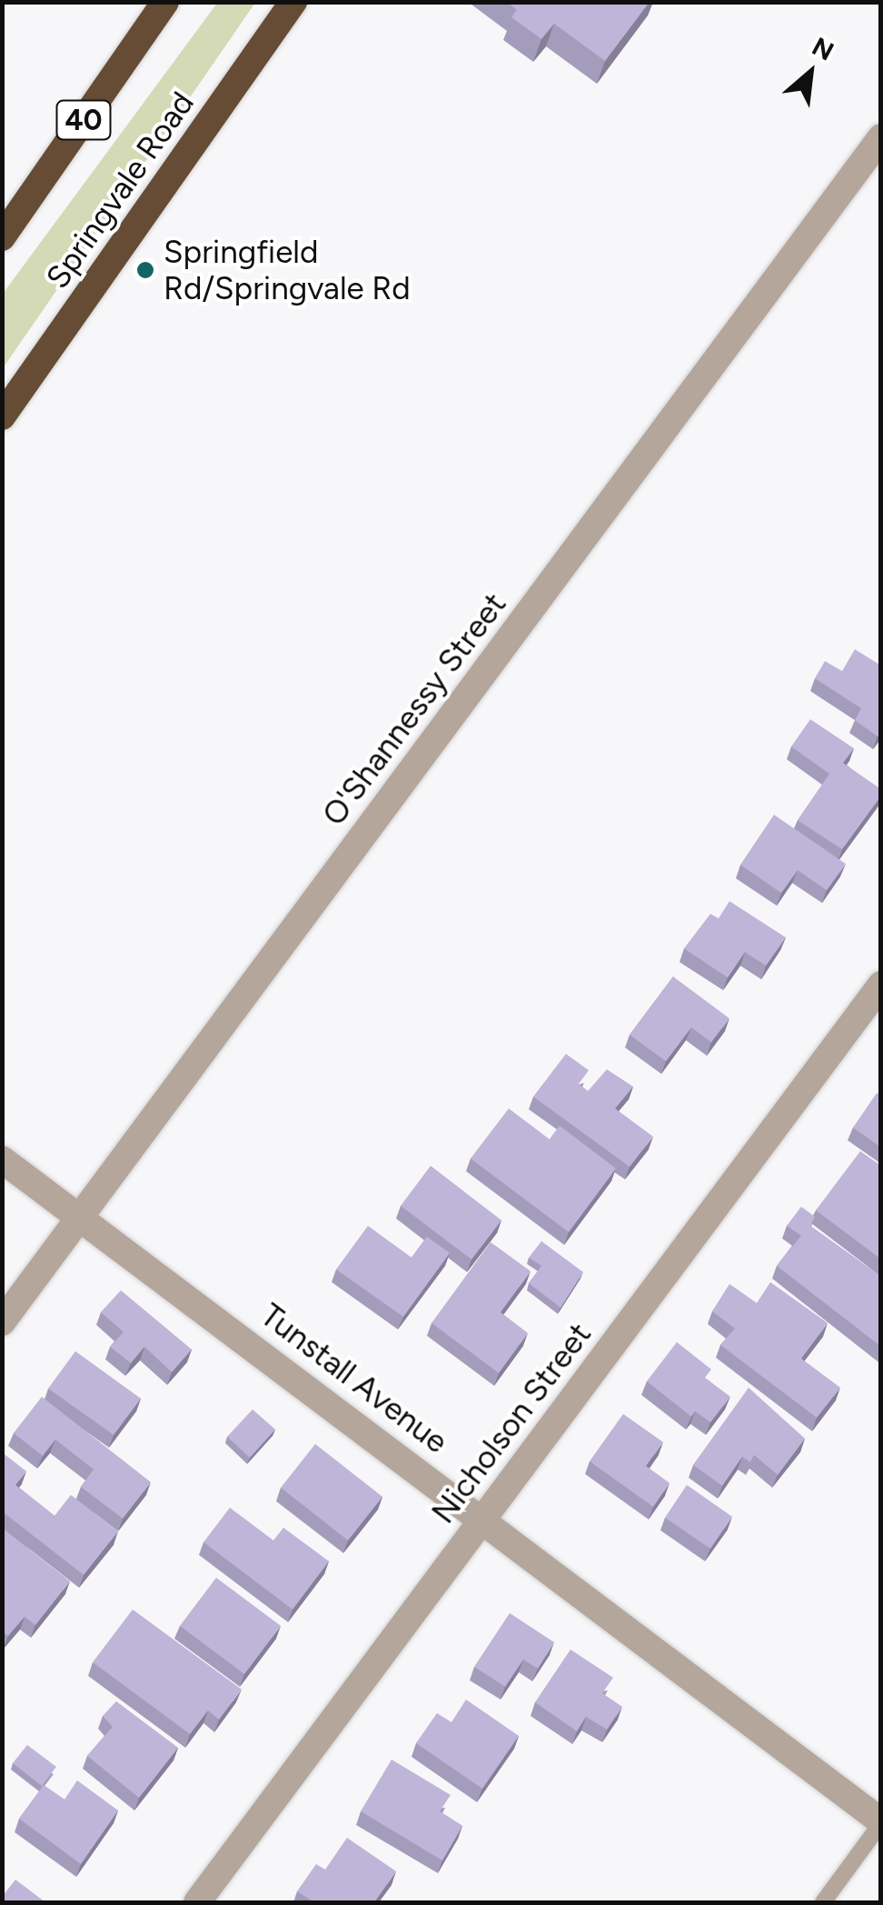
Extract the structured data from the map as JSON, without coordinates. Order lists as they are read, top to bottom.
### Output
{
  "streets": {
    "highway": ["40", "Springvale Road"],
    "street": ["O'Shannessy Street", "Tunstall Avenue", "Nicholson Street"]
  },
  "crossings": [
    ["O'Shannessy Street", "Tunstall Avenue"],
    ["Tunstall Avenue", "Nicholson Street"]
  ],
  "places": ["Springfield Rd/Springvale Rd"],
  "north": "top right"
}
